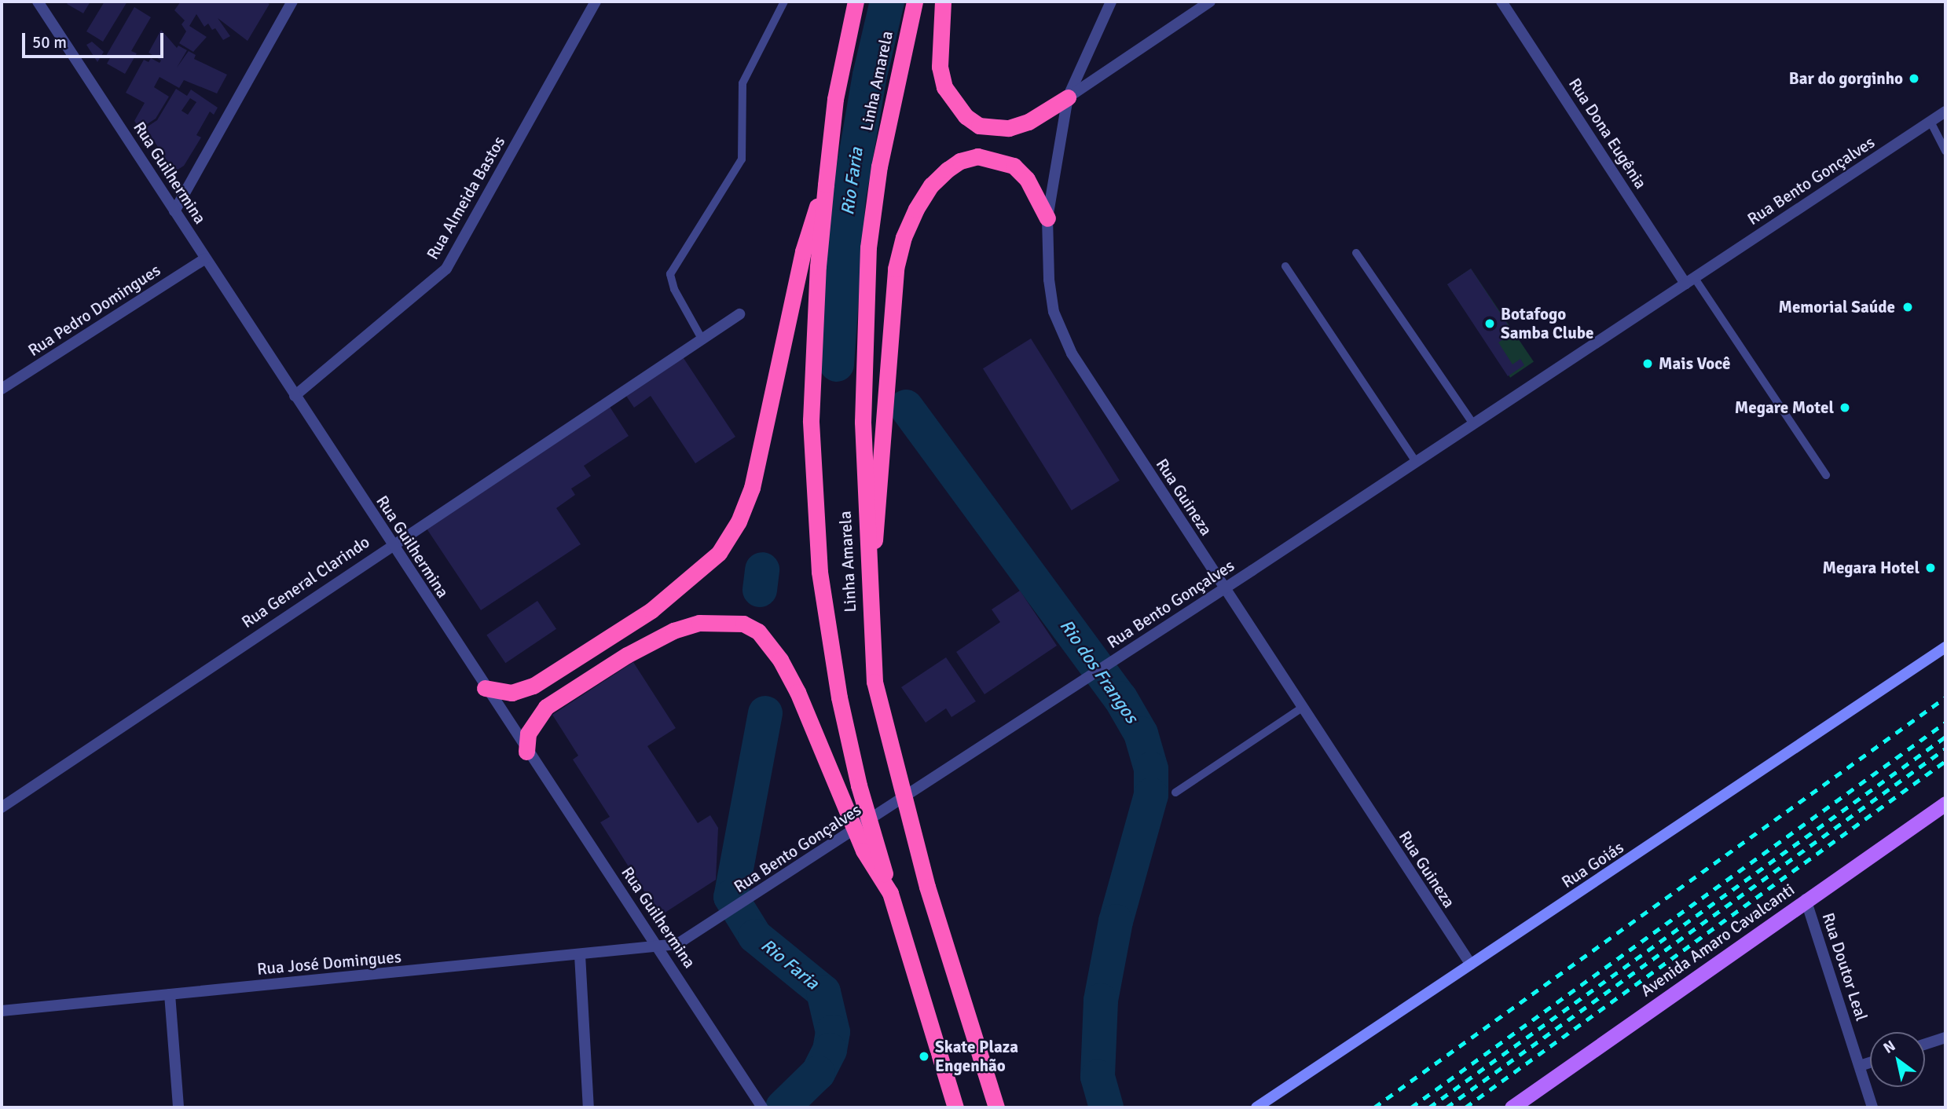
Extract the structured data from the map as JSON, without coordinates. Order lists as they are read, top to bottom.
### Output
{
  "streets": {
    "highway": ["Linha Amarela"],
    "main road": ["Rua Goiás", "Avenida Amaro Cavalcanti"],
    "street": [
      "Rua Dona Eugênia",
      "Rua Guilhermina",
      "Rua Bento Gonçalves",
      "Rua Almeida Bastos",
      "Rua Pedro Domingues",
      "Rua Guineza",
      "Rua General Clarindo",
      "Rua José Domingues",
      "Rua Doutor Leal"
    ]
  },
  "crossings": [
    ["Rua Dona Eugênia", "Rua Bento Gonçalves"],
    ["Rua Guilhermina", "Rua Bento Gonçalves"],
    ["Rua Guilhermina", "Rua Almeida Bastos"],
    ["Rua Guilhermina", "Rua Pedro Domingues"],
    ["Rua Guilhermina", "Rua General Clarindo"],
    ["Rua Guilhermina", "Rua José Domingues"],
    ["Rua Bento Gonçalves", "Rua Guineza"],
    ["Rua Bento Gonçalves", "Rua José Domingues"],
    ["Rua Guineza", "Rua Goiás"],
    ["Avenida Amaro Cavalcanti", "Rua Doutor Leal"]
  ],
  "water": ["Rio Faria", "Rio dos Frangos"],
  "places": [
    "Bar do gorginho",
    "Memorial Saúde",
    "Botafogo Samba Clube",
    "Mais Você",
    "Megare Motel",
    "Megara Hotel",
    "Skate Plaza Engenhão"
  ],
  "scale_bar": "50 m",
  "north": "top left"
}
